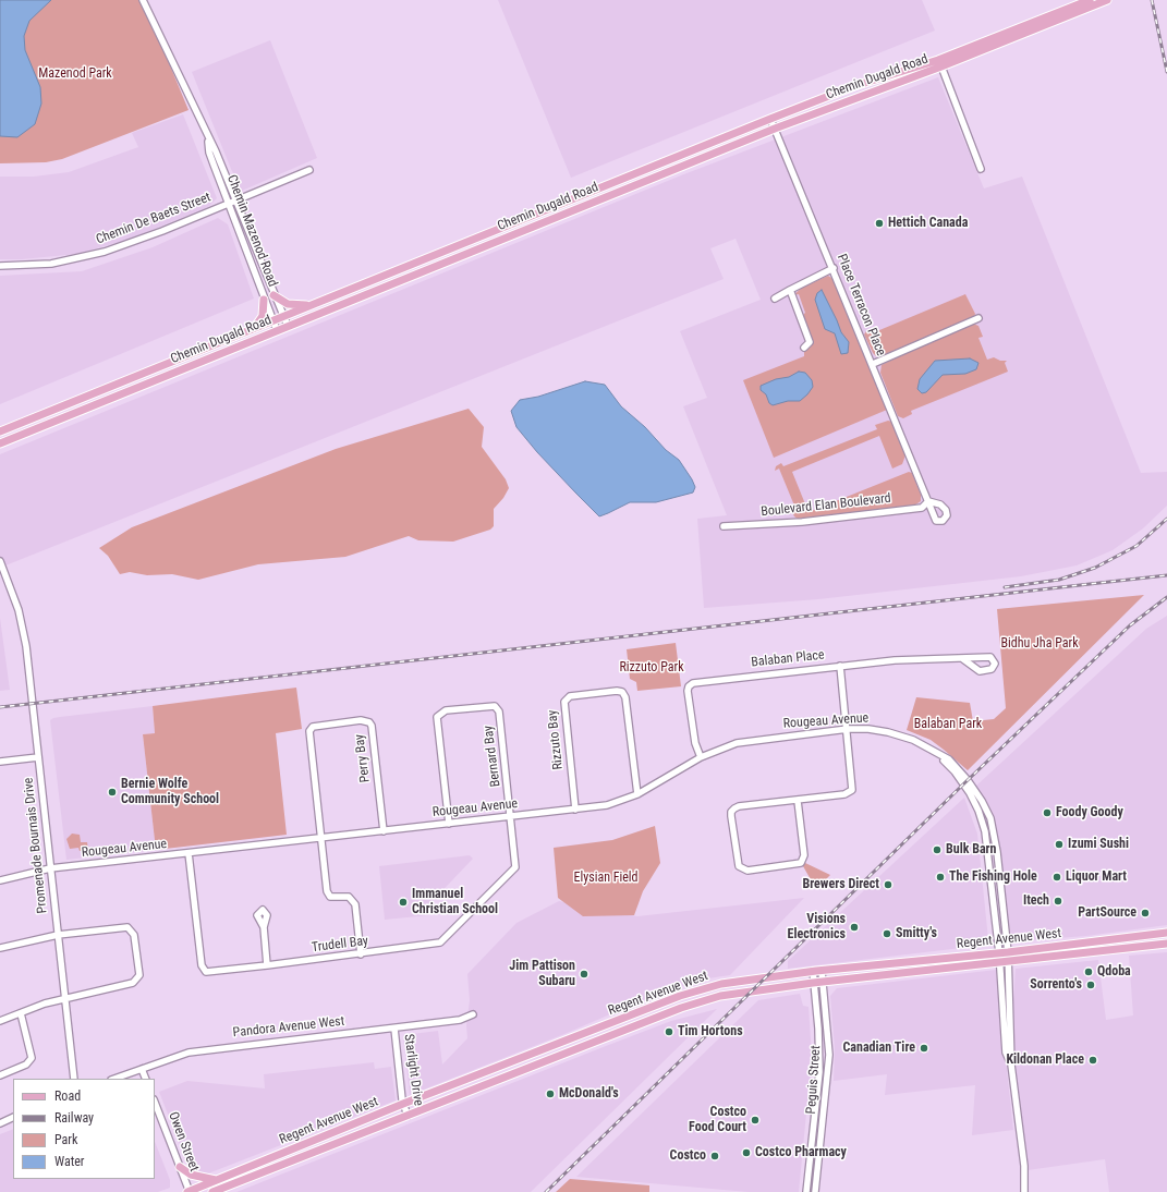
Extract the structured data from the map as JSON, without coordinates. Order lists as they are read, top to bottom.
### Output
{
  "streets": {
    "main road": ["Chemin Dugald Road", "Regent Avenue West"],
    "street": [
      "Chemin De Baets Street",
      "Chemin Mazenod Road",
      "Place Terracon Place",
      "Boulevard Elan Boulevard",
      "Balaban Place",
      "Rougeau Avenue",
      "Rizzuto Bay",
      "Bernard Bay",
      "Perry Bay",
      "Promenade Bournais Drive",
      "Trudell Bay",
      "Pandora Avenue West",
      "Starlight Drive",
      "Peguis Street",
      "Owen Street"
    ]
  },
  "crossings": [
    ["Chemin Dugald Road", "Chemin Mazenod Road"],
    ["Chemin Dugald Road", "Place Terracon Place"],
    ["Chemin De Baets Street", "Chemin Mazenod Road"],
    ["Place Terracon Place", "Boulevard Elan Boulevard"],
    ["Balaban Place", "Rougeau Avenue"],
    ["Rougeau Avenue", "Rizzuto Bay"],
    ["Rougeau Avenue", "Bernard Bay"],
    ["Rougeau Avenue", "Perry Bay"],
    ["Rougeau Avenue", "Promenade Bournais Drive"],
    ["Rougeau Avenue", "Regent Avenue West"],
    ["Rougeau Avenue", "Trudell Bay"],
    ["Bernard Bay", "Trudell Bay"],
    ["Regent Avenue West", "Starlight Drive"],
    ["Regent Avenue West", "Peguis Street"],
    ["Regent Avenue West", "Owen Street"],
    ["Pandora Avenue West", "Starlight Drive"]
  ],
  "parks": [
    "Mazenod Park",
    "Bidhu Jha Park",
    "Rizzuto Park",
    "Balaban Park",
    "Elysian Field"
  ],
  "places": [
    "Hettich Canada",
    "Bernie Wolfe Community School",
    "Foody Goody",
    "Izumi Sushi",
    "Bulk Barn",
    "The Fishing Hole",
    "Liquor Mart",
    "Brewers Direct",
    "Itech",
    "Immanuel Christian School",
    "PartSource",
    "Visions Electronics",
    "Smitty's",
    "Qdoba",
    "Jim Pattison Subaru",
    "Sorrento's",
    "Tim Hortons",
    "Canadian Tire",
    "Kildonan Place",
    "McDonald's",
    "Costco Food Court",
    "Costco Pharmacy",
    "Costco"
  ],
  "legend": [
    "Road",
    "Railway",
    "Park",
    "Water"
  ]
}
